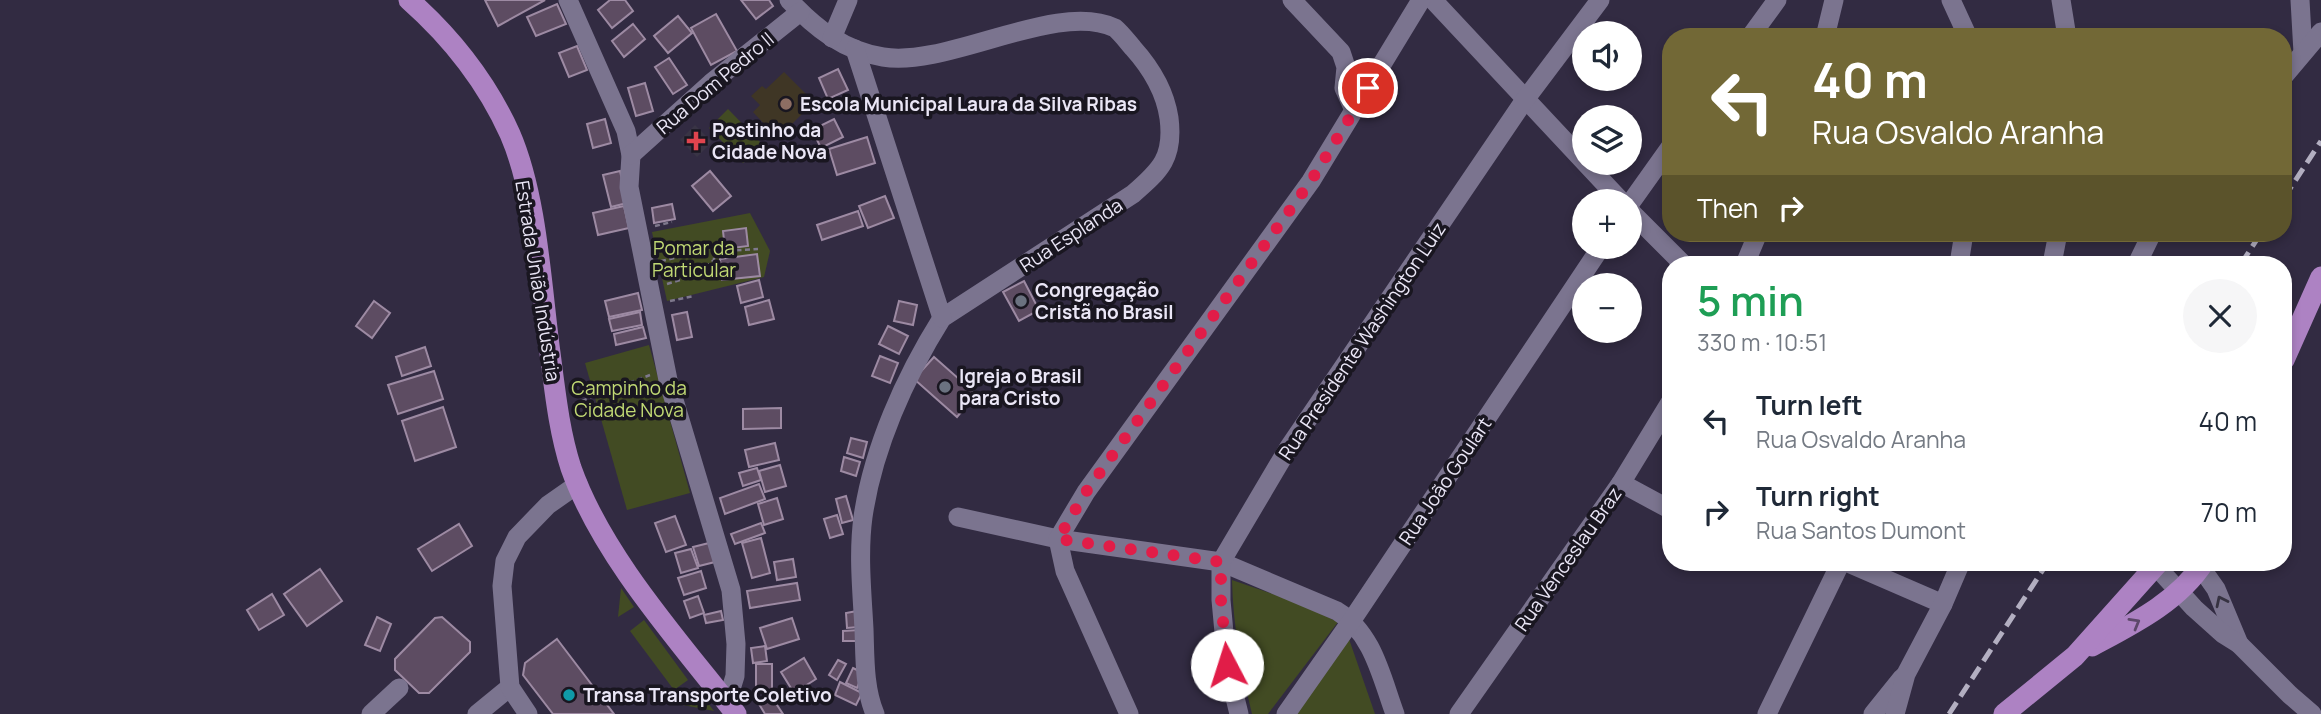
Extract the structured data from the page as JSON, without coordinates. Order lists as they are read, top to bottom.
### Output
{
  "streets": {
    "main road": ["Estrada União Indústria"],
    "street": [
      "Rua Dom Pedro II",
      "Rua Esplanda",
      "Rua Presidente Washington Luiz",
      "Rua João Goulart",
      "Rua Venceslau Braz"
    ]
  },
  "crossings": [
    ["Rua Dom Pedro II", "Rua Esplanda"]
  ],
  "parks": ["Pomar da Particular", "Campinho da Cidade Nova"],
  "places": {
    "other": [
      "Escola Municipal Laura da Silva Ribas",
      "Congregação Cristã no Brasil",
      "Igreja o Brasil para Cristo",
      "Transa Transporte Coletivo"
    ],
    "health": ["Postinho da Cidade Nova"]
  },
  "page": {
    "map_buttons": ["+", "−"],
    "turn": ["40 m", "Rua Osvaldo Aranha"],
    "then": "Then",
    "heading": ["5 min", "330 m · 10:51"],
    "list": [
      {
        "name": "Turn left",
        "note": "Rua Osvaldo Aranha",
        "value": "40 m"
      },
      {
        "name": "Turn right",
        "note": "Rua Santos Dumont",
        "value": "70 m"
      }
    ]
  }
}
